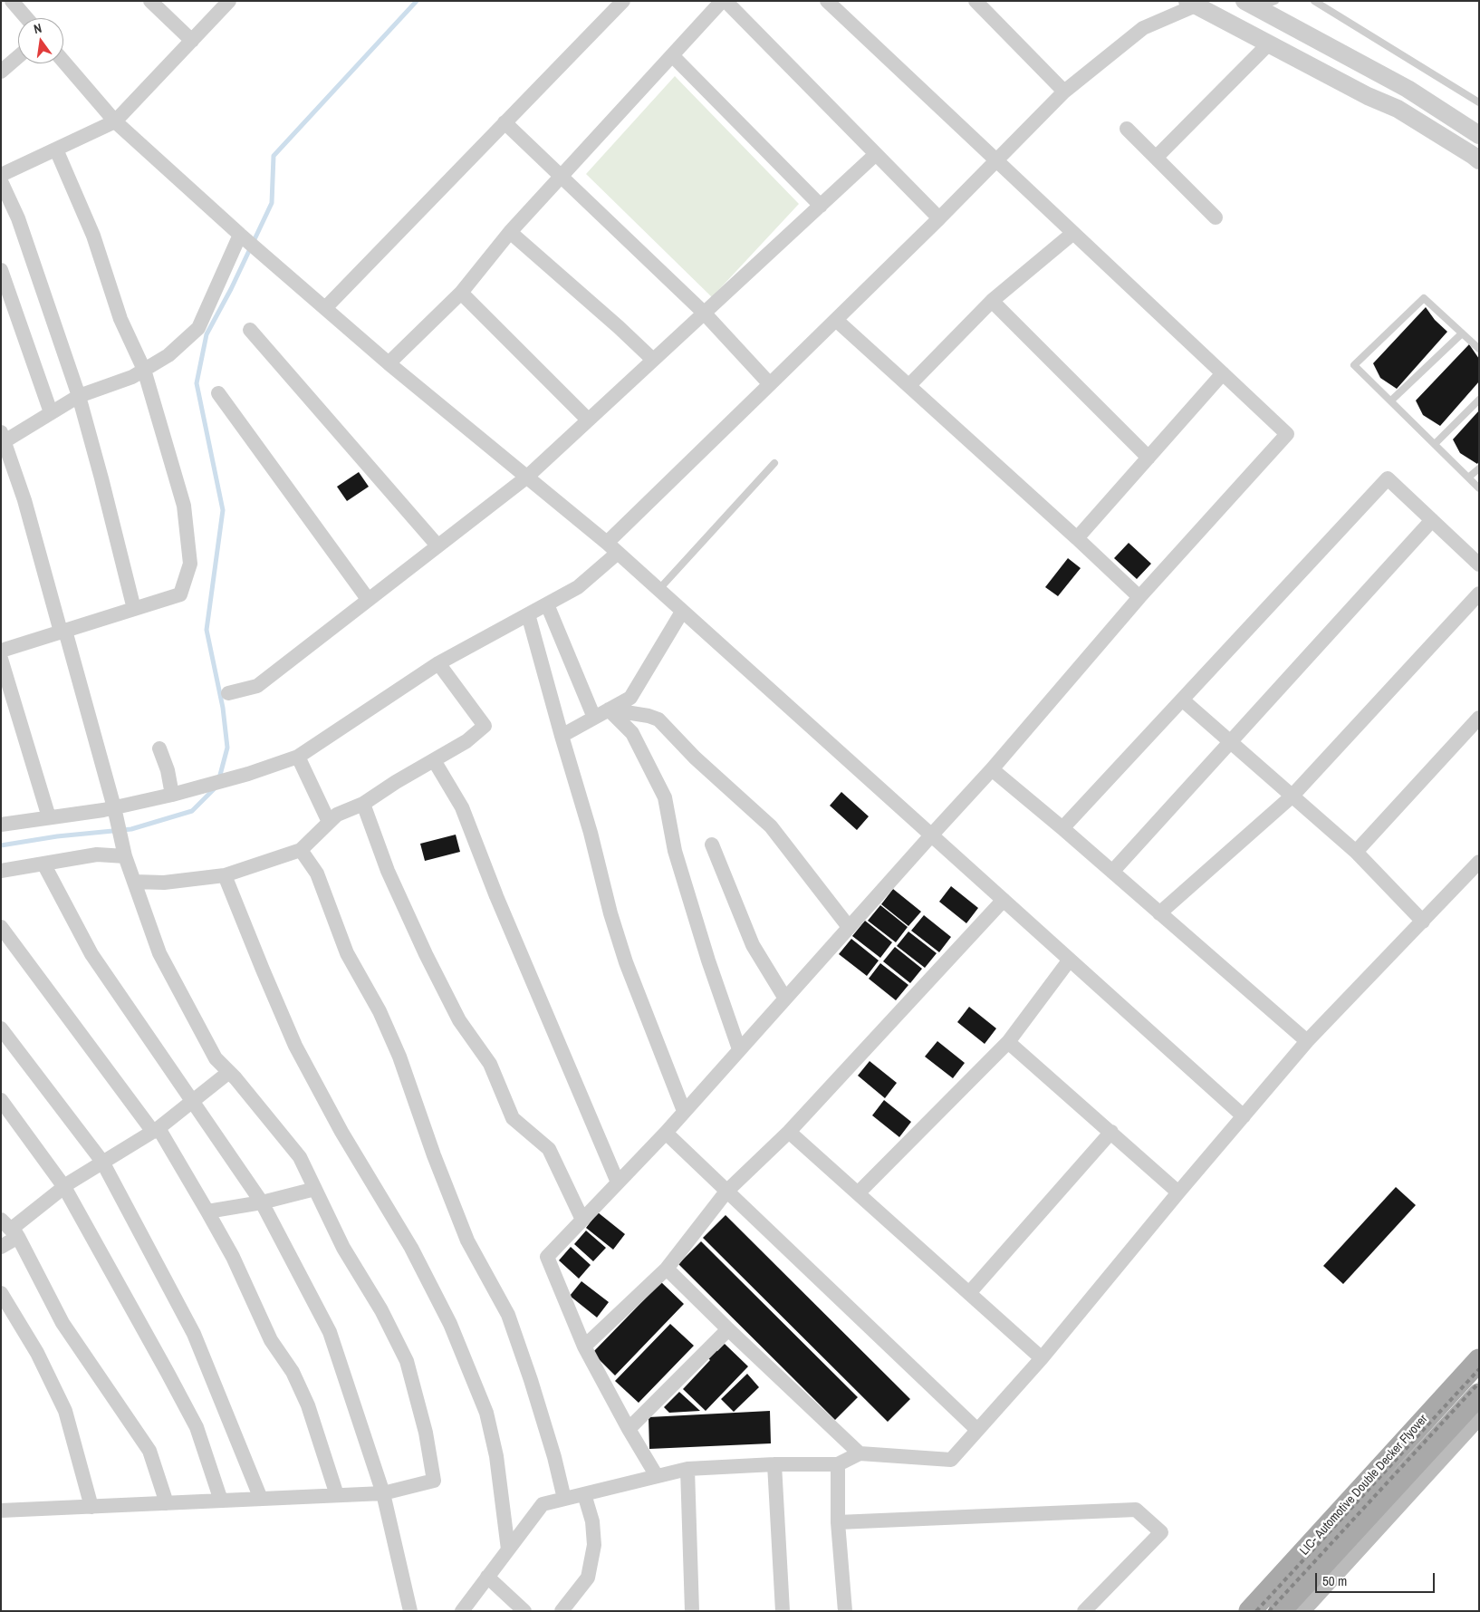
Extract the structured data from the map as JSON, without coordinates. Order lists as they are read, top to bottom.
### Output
{
  "streets": {
    "main road": ["LIC- Automotive Double Decker Flyover"]
  },
  "scale_bar": "50 m",
  "north": "top"
}
